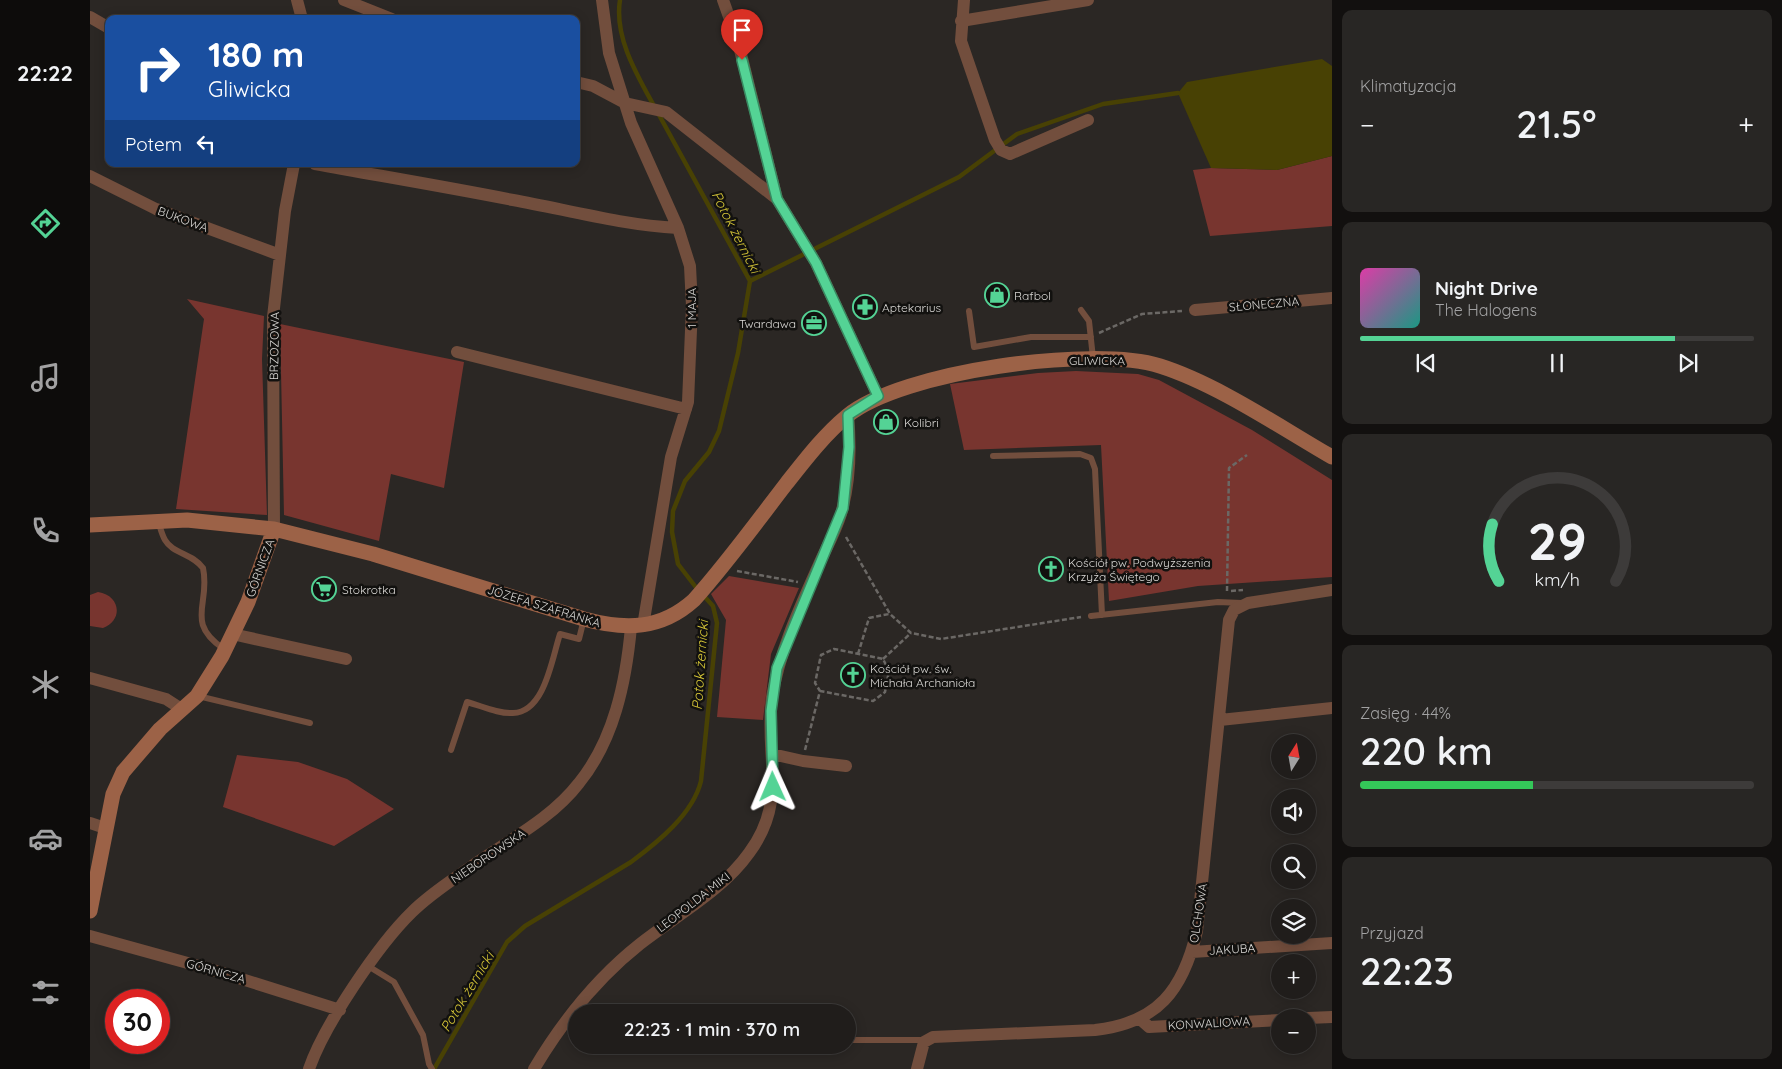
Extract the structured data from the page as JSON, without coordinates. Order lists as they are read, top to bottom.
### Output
{
  "streets": {
    "street": [
      "BUKOWA",
      "SŁONECZNA",
      "1 MAJA",
      "BRZOZOWA",
      "GLIWICKA",
      "GÓRNICZA",
      "JÓZEFA SZAFRANKA",
      "NIEBOROWSKA",
      "LEOPOLDA MIKI",
      "OLCHOWA",
      "JAKUBA",
      "KONWALIOWA"
    ]
  },
  "crossings": [
    ["BUKOWA", "BRZOZOWA"],
    ["1 MAJA", "JÓZEFA SZAFRANKA"],
    ["1 MAJA", "NIEBOROWSKA"],
    ["BRZOZOWA", "GÓRNICZA"],
    ["BRZOZOWA", "JÓZEFA SZAFRANKA"],
    ["GLIWICKA", "JÓZEFA SZAFRANKA"],
    ["GLIWICKA", "LEOPOLDA MIKI"],
    ["GÓRNICZA", "JÓZEFA SZAFRANKA"],
    ["GÓRNICZA", "NIEBOROWSKA"],
    ["JÓZEFA SZAFRANKA", "NIEBOROWSKA"],
    ["JÓZEFA SZAFRANKA", "LEOPOLDA MIKI"],
    ["OLCHOWA", "JAKUBA"],
    ["OLCHOWA", "KONWALIOWA"]
  ],
  "water": ["Potok żernicki"],
  "places": {
    "shop": ["Rafbol", "Kolibri"],
    "pharmacy": ["Aptekarius"],
    "office": ["Twardawa"],
    "church": ["Kościół pw. Podwyższenia Krzyża Świętego", "Kościół pw. św. Michała Archanioła"],
    "supermarket": ["Stokrotka"]
  },
  "north": "top",
  "page": {
    "tabs": "22:22",
    "tile": [
      "Klimatyzacja",
      ["Zasięg · 44%", "220 km"],
      ["Przyjazd", "22:23"]
    ],
    "turn": ["180 m", "Gliwicka"],
    "heat": ["−", "21.5°", "+"],
    "then": "Potem",
    "song": ["Night Drive", "The Halogens"],
    "map_buttons": ["+", "−"],
    "limit": "30",
    "trip": "22:23 · 1 min · 370 m",
    "gauge": ["29", "km/h"]
  }
}
